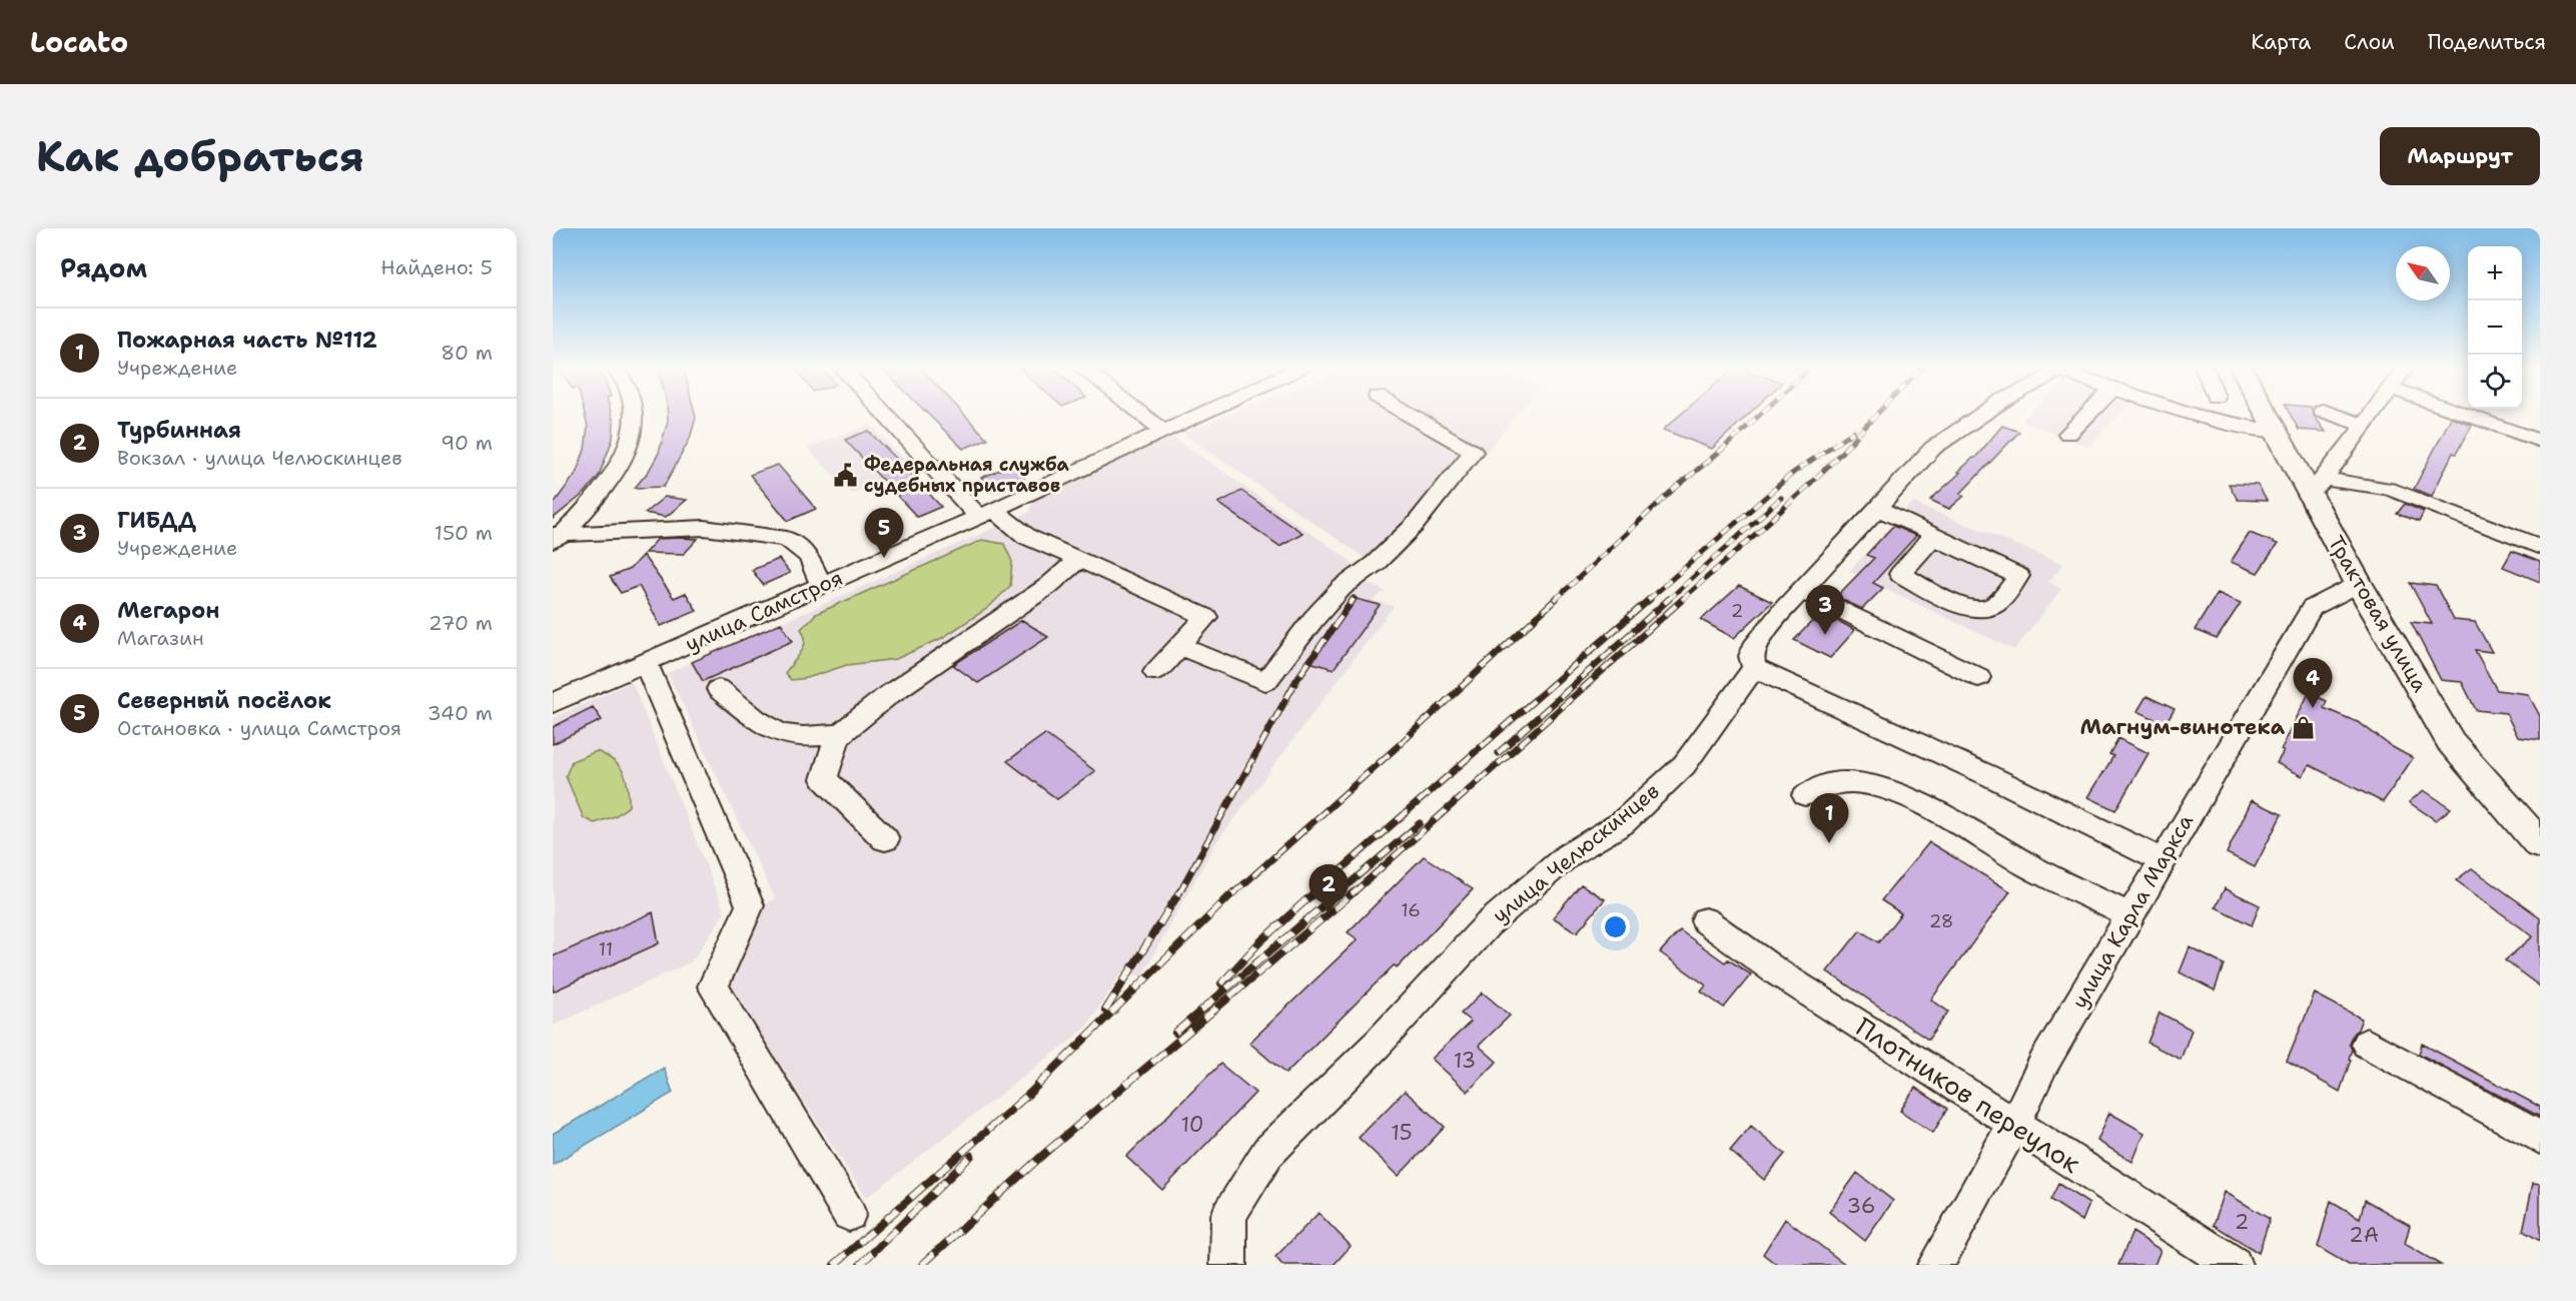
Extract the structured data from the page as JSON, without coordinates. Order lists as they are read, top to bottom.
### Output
{
  "streets": {
    "main road": ["Трактовая улица"],
    "street": [
      "улица Самстроя",
      "улица Челюскинцев",
      "улица Карла Маркса",
      "Плотников переулок"
    ]
  },
  "crossings": [
    ["Трактовая улица", "улица Карла Маркса"],
    ["улица Карла Маркса", "Плотников переулок"]
  ],
  "places": {
    "public building": ["Федеральная служба судебных приставов"],
    "shop": ["Магнум-винотека"]
  },
  "house_numbers": [
    "2",
    "16",
    "28",
    "11",
    "13",
    "10",
    "15",
    "36",
    "2",
    "2А"
  ],
  "north": "top left",
  "page": {
    "header": "Locato",
    "nav": ["Карта", "Слои", "Поделиться"],
    "buttons": "Маршрут",
    "title": "Как добраться",
    "heading": ["Рядом", "Найдено: 5"],
    "map_buttons": ["+", "−"],
    "list": [
      {
        "mark": "1",
        "name": "Пожарная часть №112",
        "note": "Учреждение",
        "value": "80 m"
      },
      {
        "mark": "2",
        "name": "Турбинная",
        "note": "Вокзал · улица Челюскинцев",
        "value": "90 m"
      },
      {
        "mark": "3",
        "name": "ГИБДД",
        "note": "Учреждение",
        "value": "150 m"
      },
      {
        "mark": "4",
        "name": "Мегарон",
        "note": "Магазин",
        "value": "270 m"
      },
      {
        "mark": "5",
        "name": "Северный посёлок",
        "note": "Остановка · улица Самстроя",
        "value": "340 m"
      }
    ],
    "pins": [
      "5",
      "3",
      "4",
      "1",
      "2"
    ]
  }
}
